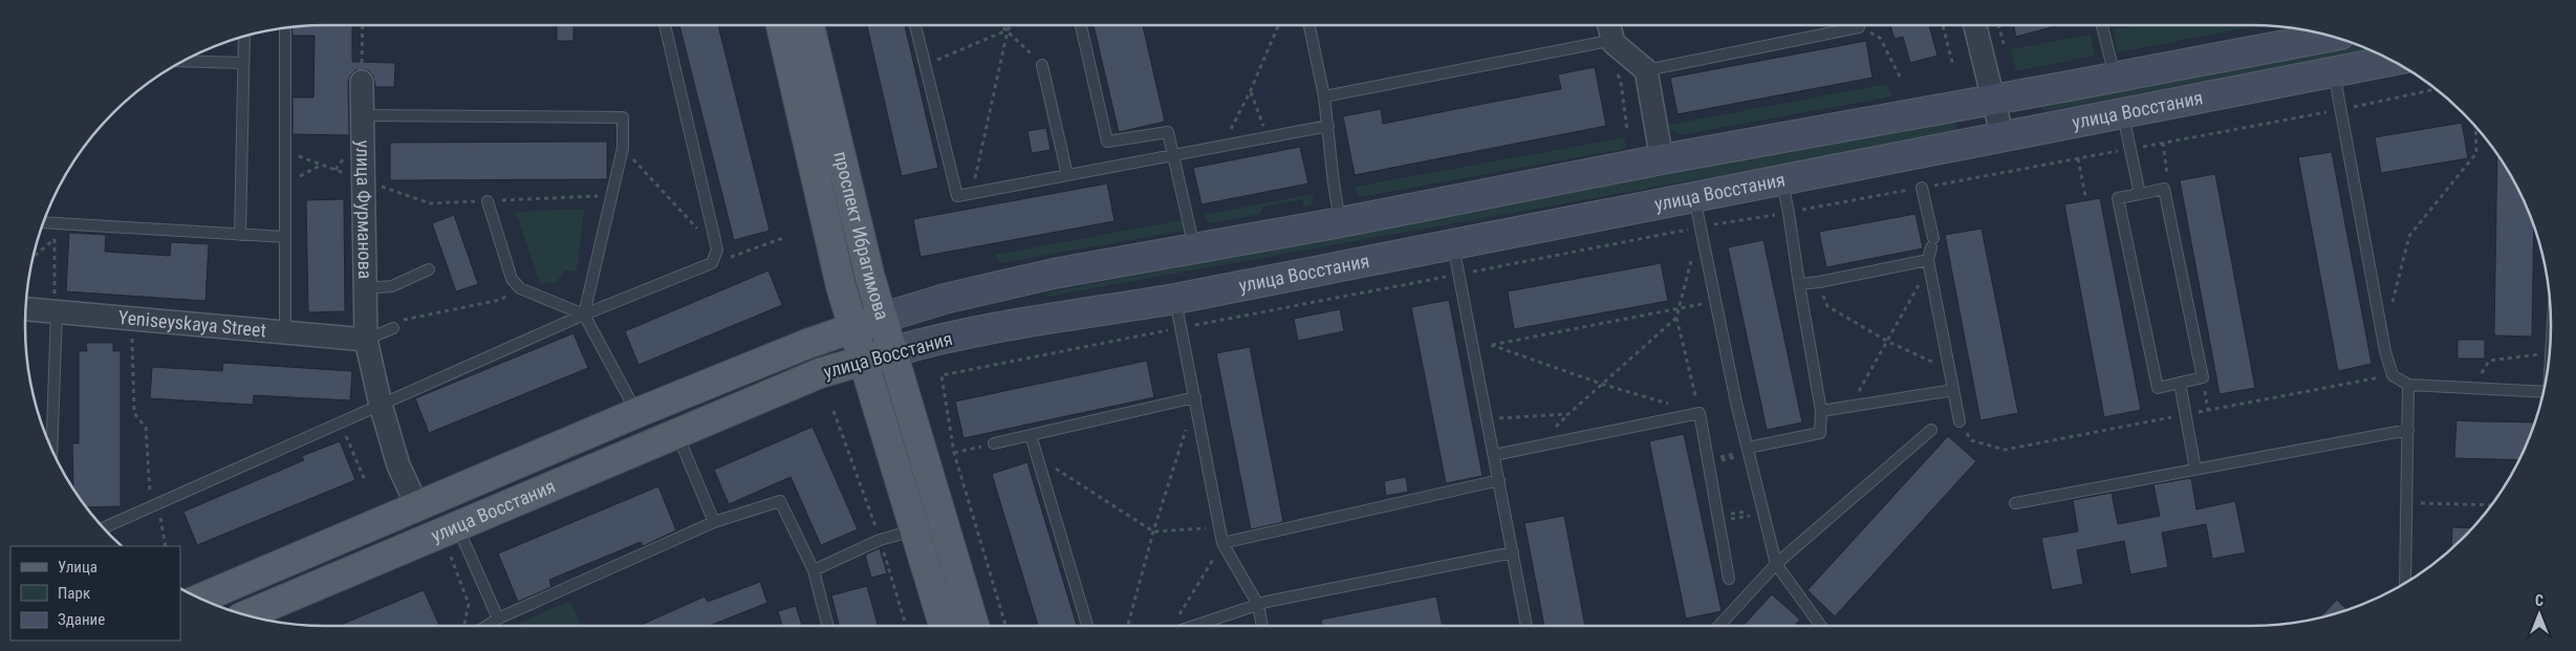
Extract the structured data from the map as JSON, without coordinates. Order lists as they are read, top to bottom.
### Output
{
  "streets": {
    "main road": ["улица Восстания", "проспект Ибрагимова"],
    "street": ["улица Фурманова", "Yeniseyskaya Street"]
  },
  "crossings": [
    ["улица Восстания", "улица Фурманова"],
    ["улица Восстания", "проспект Ибрагимова"],
    ["улица Фурманова", "Yeniseyskaya Street"]
  ],
  "legend": ["Улица", "Парк", "Здание"],
  "north": "top"
}
